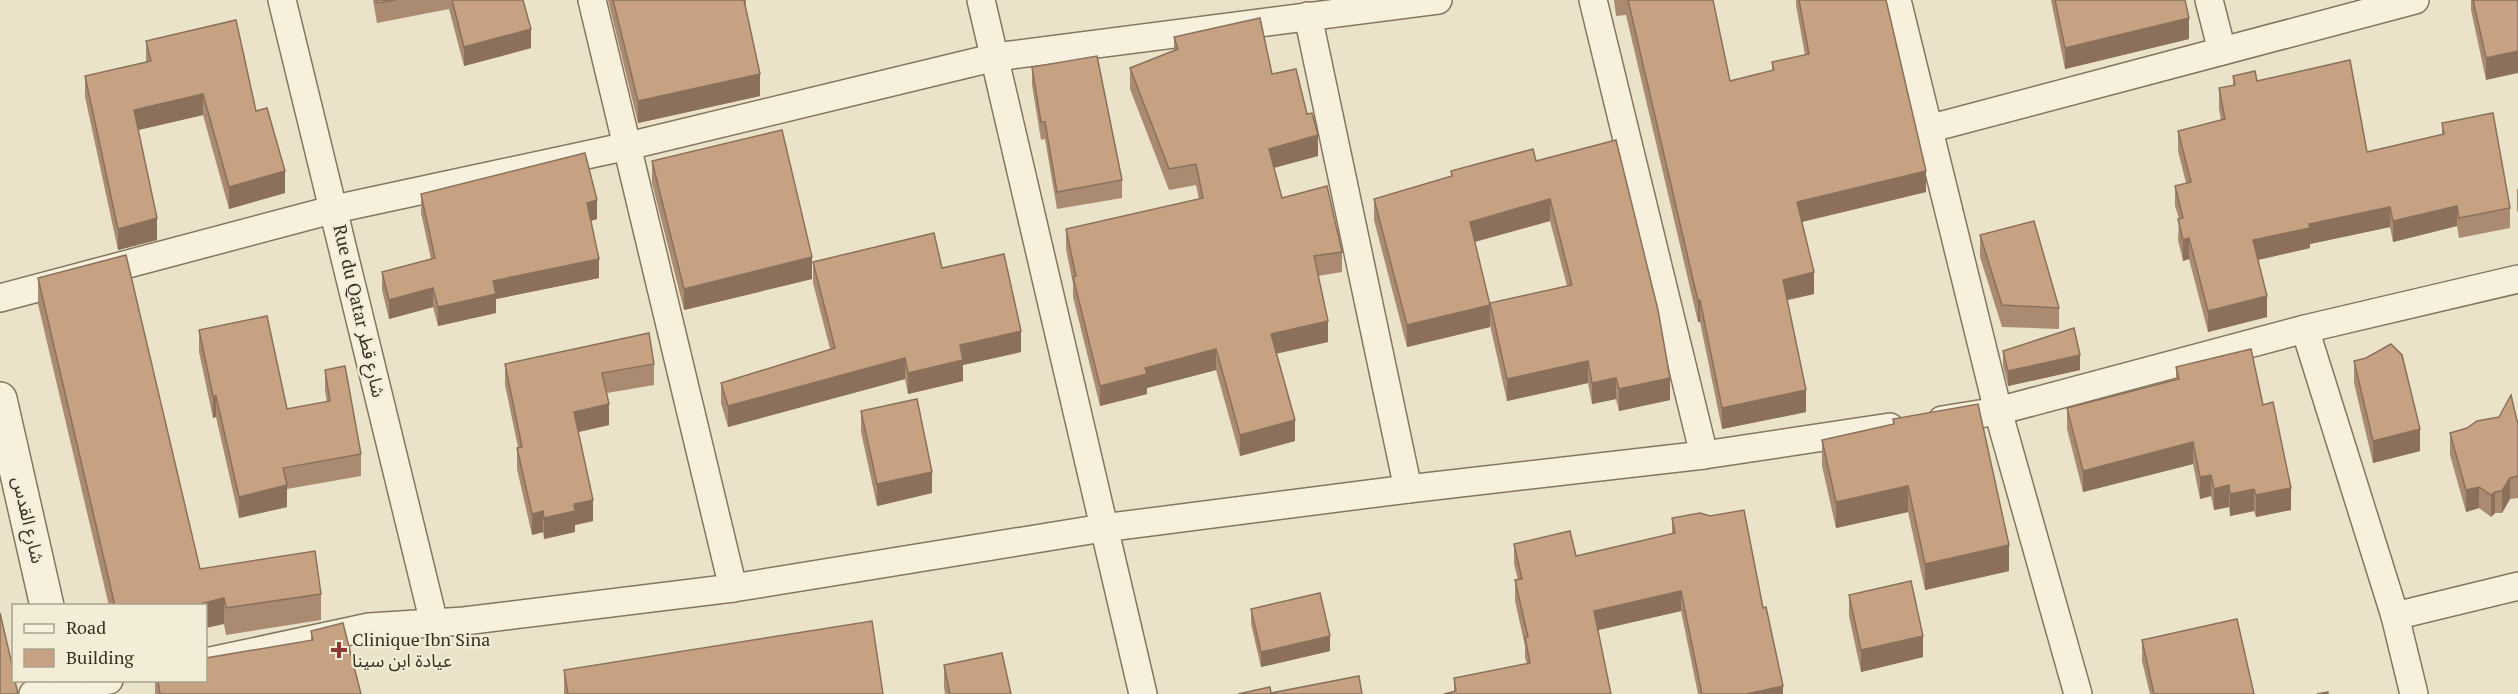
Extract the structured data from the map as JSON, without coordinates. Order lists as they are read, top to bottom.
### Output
{
  "streets": {
    "street": ["Rue du Qatar شارع قطر", "شارع القدس"]
  },
  "places": {
    "health": ["Clinique Ibn Sina عيادة ابن سينا"]
  },
  "legend": ["Road", "Building"]
}
